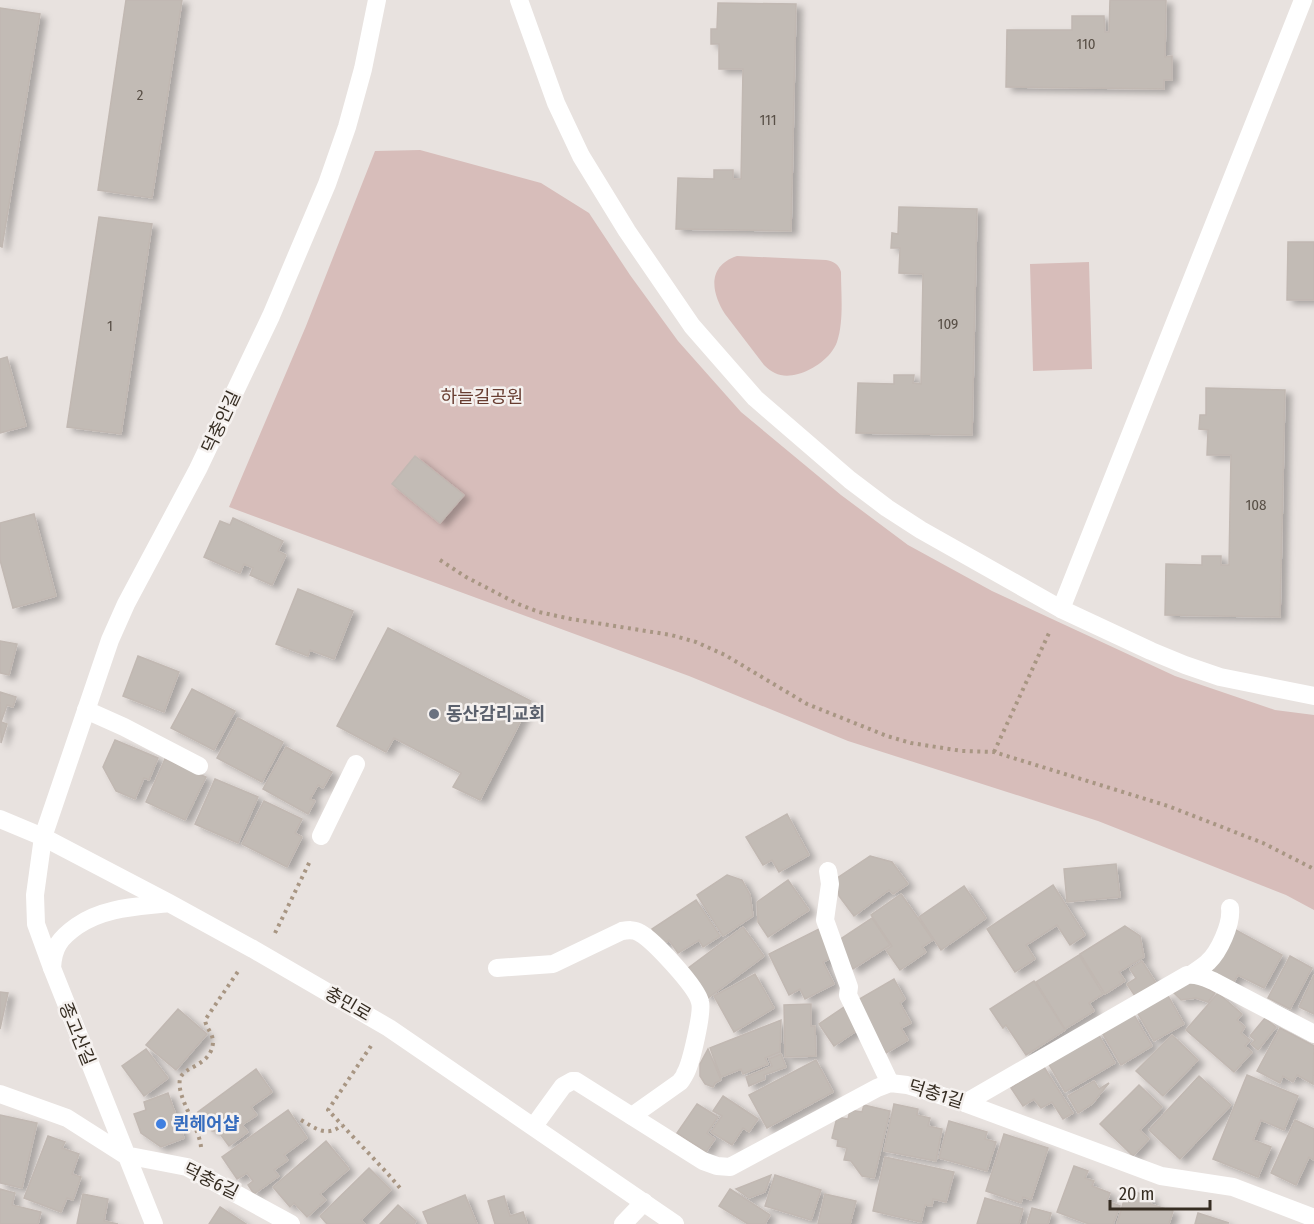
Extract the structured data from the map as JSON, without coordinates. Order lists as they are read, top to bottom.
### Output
{
  "streets": {
    "street": [
      "덕충안길",
      "충민로",
      "종고산길",
      "덕충1길",
      "덕충6길"
    ]
  },
  "crossings": [
    ["덕충안길", "충민로"],
    ["덕충안길", "종고산길"],
    ["충민로", "종고산길"],
    ["충민로", "덕충1길"],
    ["종고산길", "덕충6길"]
  ],
  "parks": ["하늘길공원"],
  "places": ["동산감리교회", "퀸헤어샵"],
  "house_numbers": [
    "110",
    "2",
    "111",
    "109",
    "1",
    "108"
  ],
  "scale_bar": "20 m"
}
